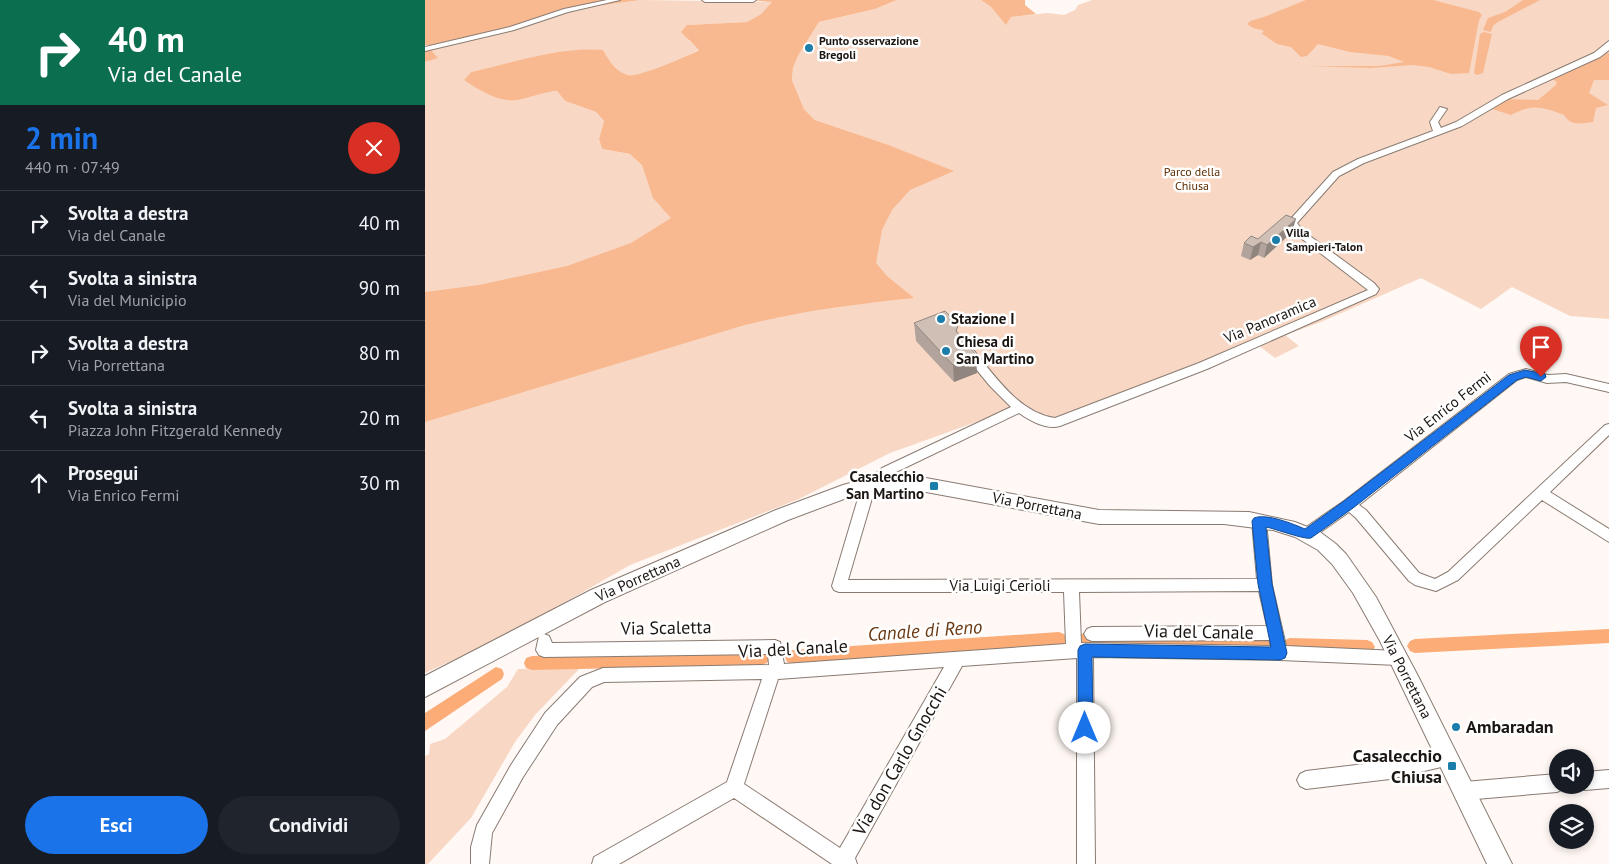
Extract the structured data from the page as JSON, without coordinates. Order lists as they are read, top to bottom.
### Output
{
  "streets": {
    "main road": ["Via Porrettana"],
    "street": [
      "Via Panoramica",
      "Via Enrico Fermi",
      "Via Luigi Cerioli",
      "Via Scaletta",
      "Via del Canale",
      "Via don Carlo Gnocchi"
    ]
  },
  "crossings": [
    ["Via Enrico Fermi", "Via Porrettana"],
    ["Via Porrettana", "Via Luigi Cerioli"],
    ["Via Porrettana", "Via del Canale"],
    ["Via Scaletta", "Via del Canale"],
    ["Via del Canale", "Via don Carlo Gnocchi"]
  ],
  "water": ["Canale di Reno"],
  "parks": ["Parco della Chiusa"],
  "places": {
    "other": [
      "Punto osservazione Bregoli",
      "Villa Sampieri-Talon",
      "Stazione I",
      "Chiesa di San Martino",
      "Ambaradan"
    ],
    "transit": ["Casalecchio San Martino", "Casalecchio Chiusa"]
  },
  "page": {
    "turn": ["40 m", "Via del Canale"],
    "heading": ["2 min", "440 m · 07:49"],
    "list": [
      {
        "name": "Svolta a destra",
        "note": "Via del Canale",
        "value": "40 m"
      },
      {
        "name": "Svolta a sinistra",
        "note": "Via del Municipio",
        "value": "90 m"
      },
      {
        "name": "Svolta a destra",
        "note": "Via Porrettana",
        "value": "80 m"
      },
      {
        "name": "Svolta a sinistra",
        "note": "Piazza John Fitzgerald Kennedy",
        "value": "20 m"
      },
      {
        "name": "Prosegui",
        "note": "Via Enrico Fermi",
        "value": "30 m"
      }
    ],
    "buttons": ["Esci", "Condividi"]
  }
}
